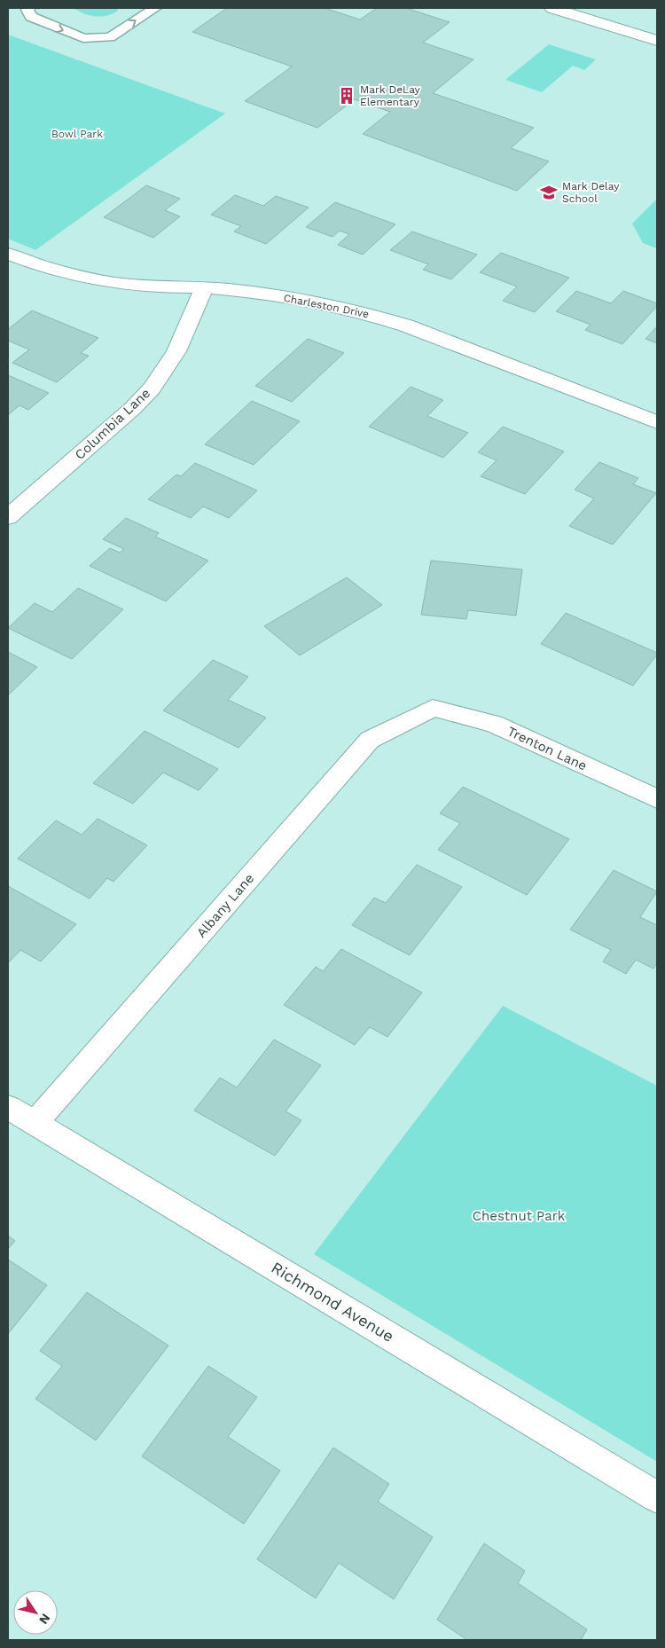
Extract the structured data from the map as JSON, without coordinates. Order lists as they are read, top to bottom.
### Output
{
  "streets": {
    "street": [
      "Charleston Drive",
      "Columbia Lane",
      "Trenton Lane",
      "Albany Lane",
      "Richmond Avenue"
    ]
  },
  "crossings": [
    ["Charleston Drive", "Columbia Lane"],
    ["Trenton Lane", "Albany Lane"],
    ["Albany Lane", "Richmond Avenue"]
  ],
  "parks": ["Bowl Park", "Chestnut Park"],
  "places": {
    "building": ["Mark DeLay Elementary"],
    "school or university": ["Mark Delay School"]
  },
  "north": "bottom right"
}
